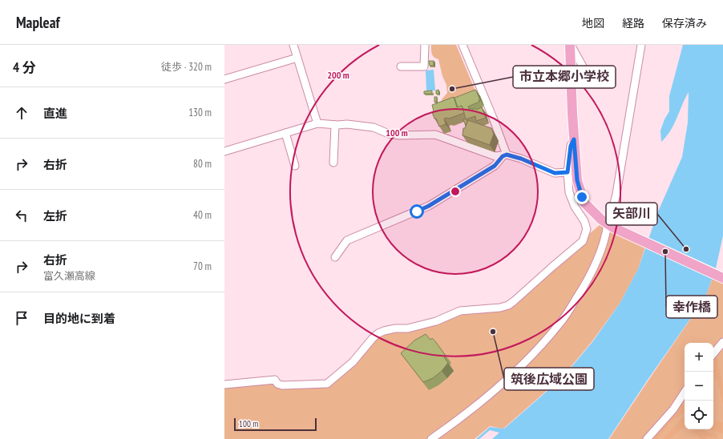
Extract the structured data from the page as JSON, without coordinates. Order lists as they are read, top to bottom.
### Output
{
  "places": [
    "市立本郷小学校",
    "矢部川",
    "幸作橋",
    "筑後広域公園"
  ],
  "scale_bar": "100 m",
  "page": {
    "header": "Mapleaf",
    "nav": ["地図", "経路", "保存済み"],
    "heading": ["4 分", "徒歩 · 320 m"],
    "list": [
      ["直進", "130 m"],
      ["右折", "80 m"],
      ["左折", "40 m"],
      ["右折", "富久瀬高線", "70 m"],
      "目的地に到着"
    ],
    "map_buttons": ["+", "−"],
    "scale": "100 m"
  },
  "rings": ["200 m", "100 m"]
}
